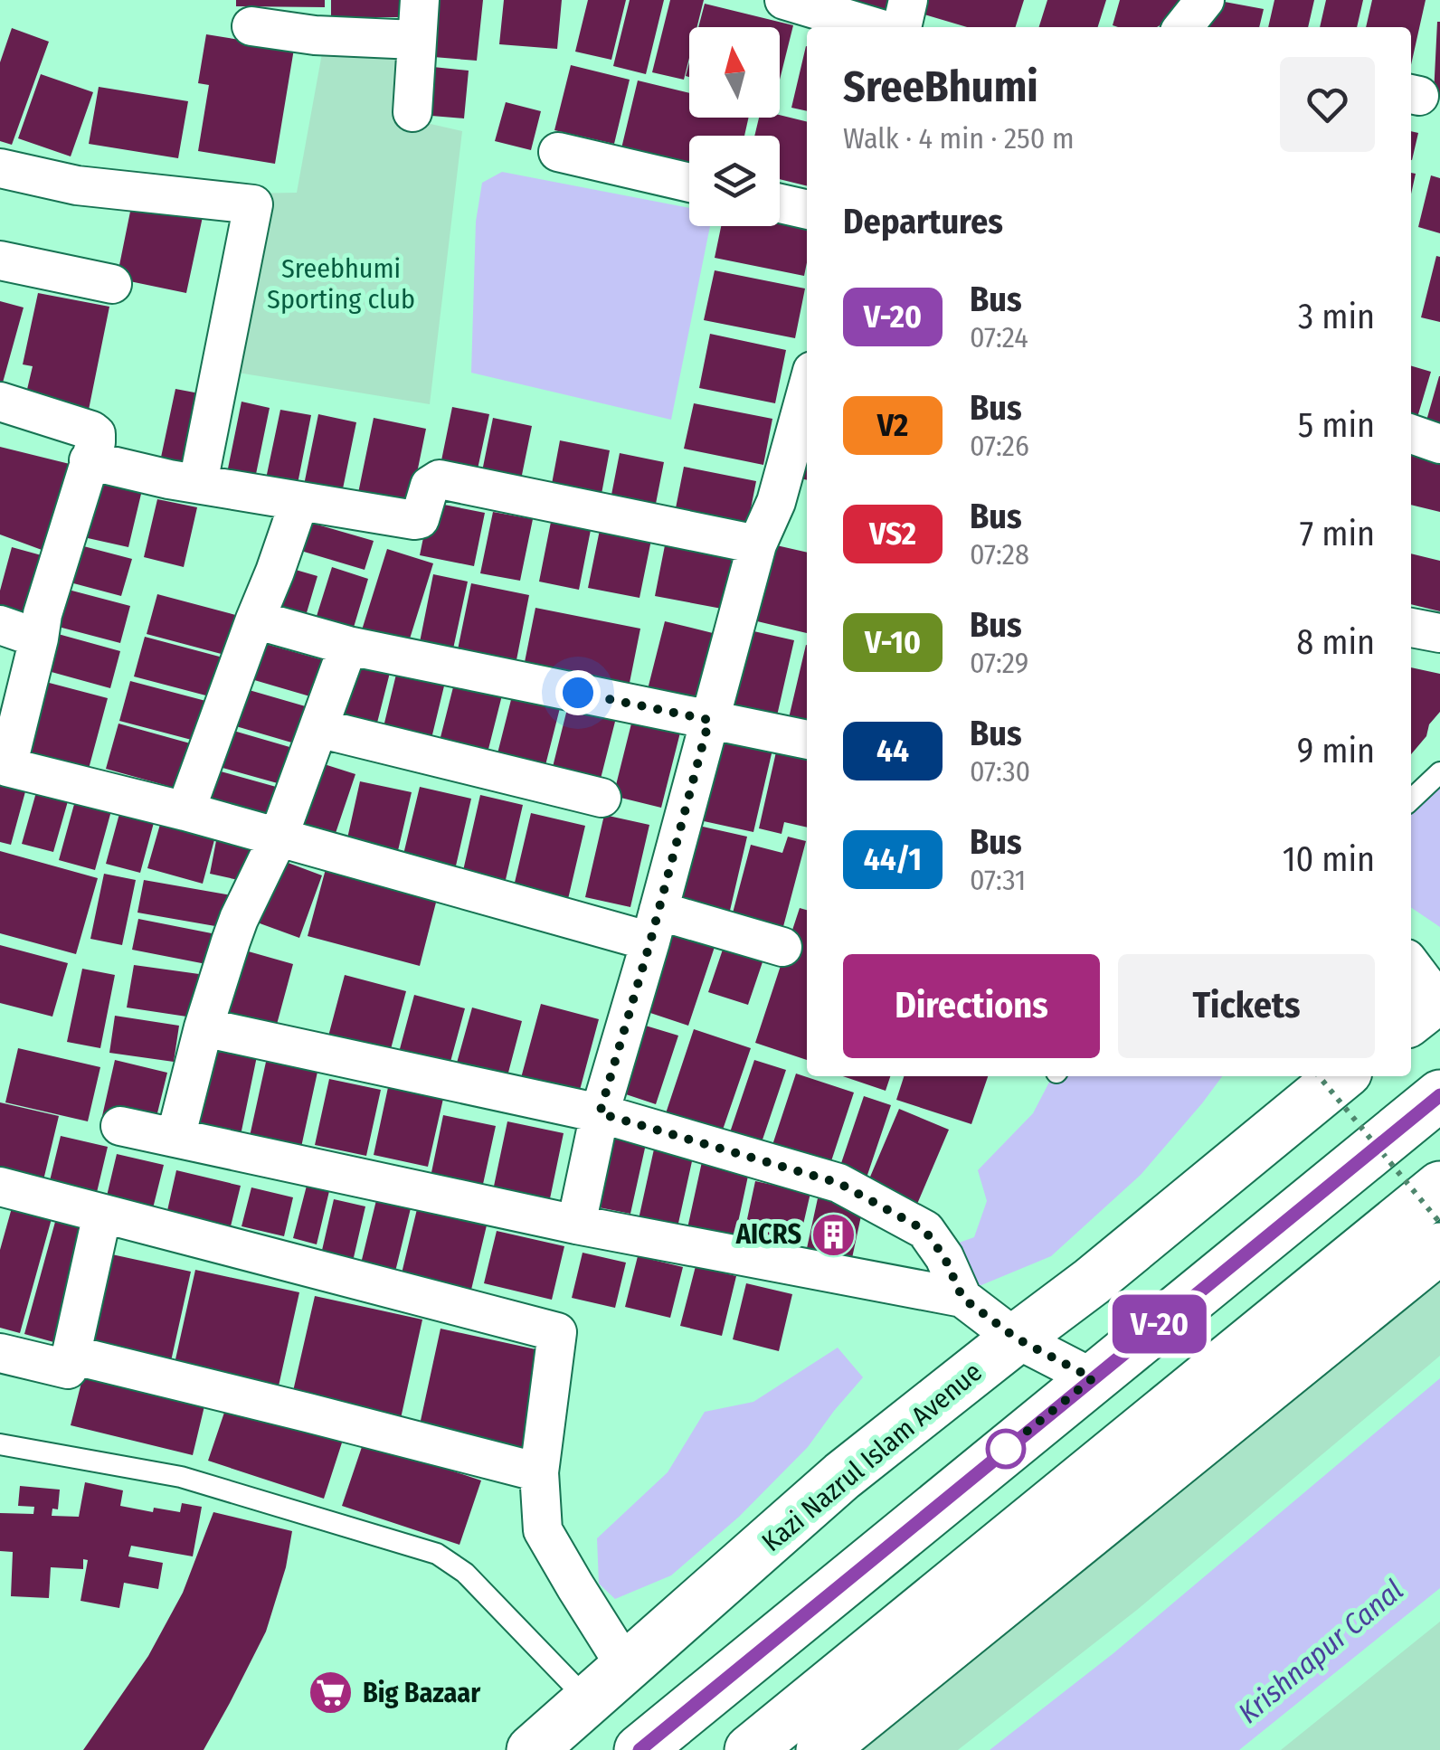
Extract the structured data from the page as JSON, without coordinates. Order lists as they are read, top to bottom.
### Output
{
  "streets": {
    "main road": ["Kazi Nazrul Islam Avenue"]
  },
  "water": ["Krishnapur Canal"],
  "parks": ["Sreebhumi Sporting club"],
  "places": {
    "building": ["AICRS"],
    "supermarket": ["Big Bazaar"]
  },
  "lines": ["bus line V-20"],
  "north": "top",
  "page": {
    "on_map": "V-20",
    "heading": [
      ["SreeBhumi", "Walk · 4 min · 250 m"],
      "Departures"
    ],
    "list": [
      {
        "mark": "V-20",
        "name": "Bus",
        "note": "07:24",
        "value": "3 min"
      },
      {
        "mark": "V2",
        "name": "Bus",
        "note": "07:26",
        "value": "5 min"
      },
      {
        "mark": "VS2",
        "name": "Bus",
        "note": "07:28",
        "value": "7 min"
      },
      {
        "mark": "V-10",
        "name": "Bus",
        "note": "07:29",
        "value": "8 min"
      },
      {
        "mark": "44",
        "name": "Bus",
        "note": "07:30",
        "value": "9 min"
      },
      {
        "mark": "44/1",
        "name": "Bus",
        "note": "07:31",
        "value": "10 min"
      }
    ],
    "buttons": ["Directions", "Tickets"]
  }
}
